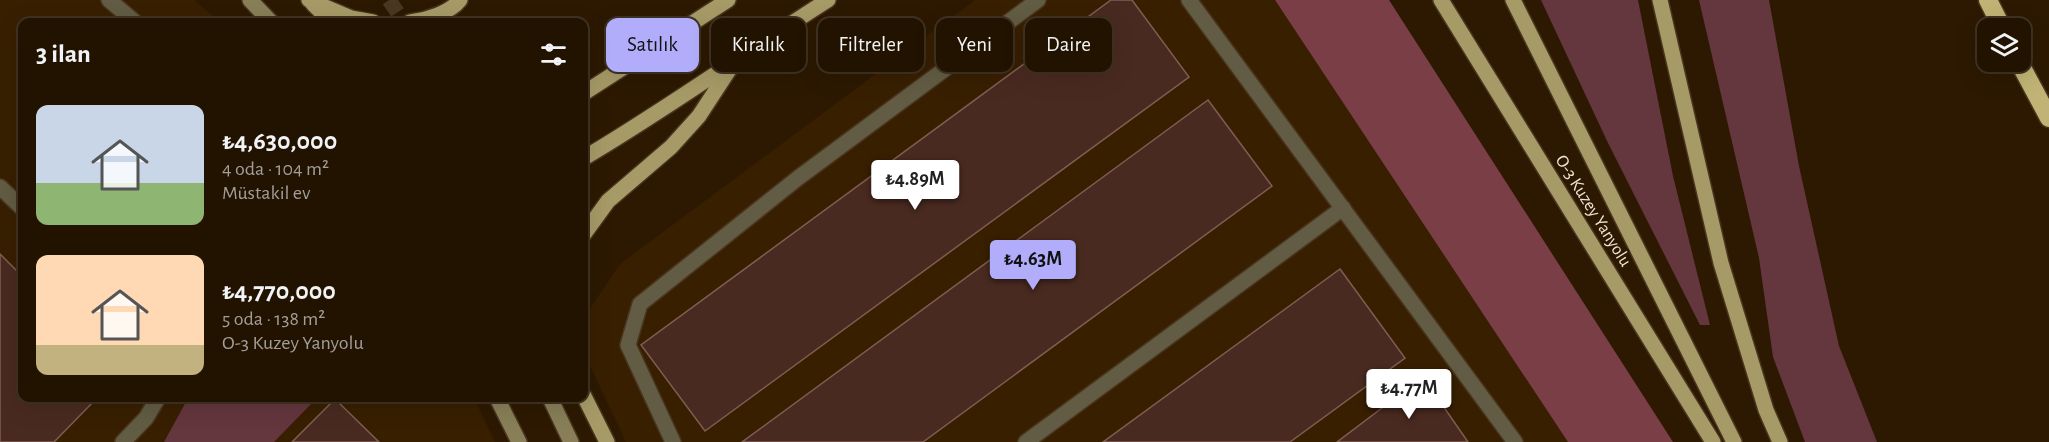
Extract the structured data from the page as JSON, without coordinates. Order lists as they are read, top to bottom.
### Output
{
  "streets": {
    "main road": ["O-3 Kuzey Yanyolu"]
  },
  "page": {
    "chip": [
      "Satılık",
      "Kiralık",
      "Filtreler",
      "Yeni",
      "Daire"
    ],
    "heading": "3 ilan",
    "list": [
      {
        "name": "₺4,630,000",
        "note": "4 oda · 104 m² · Müstakil ev"
      },
      {
        "name": "₺4,770,000",
        "note": "5 oda · 138 m² · O-3 Kuzey Yanyolu"
      }
    ],
    "price": ["₺4.89M", "₺4.63M", "₺4.77M"]
  }
}
